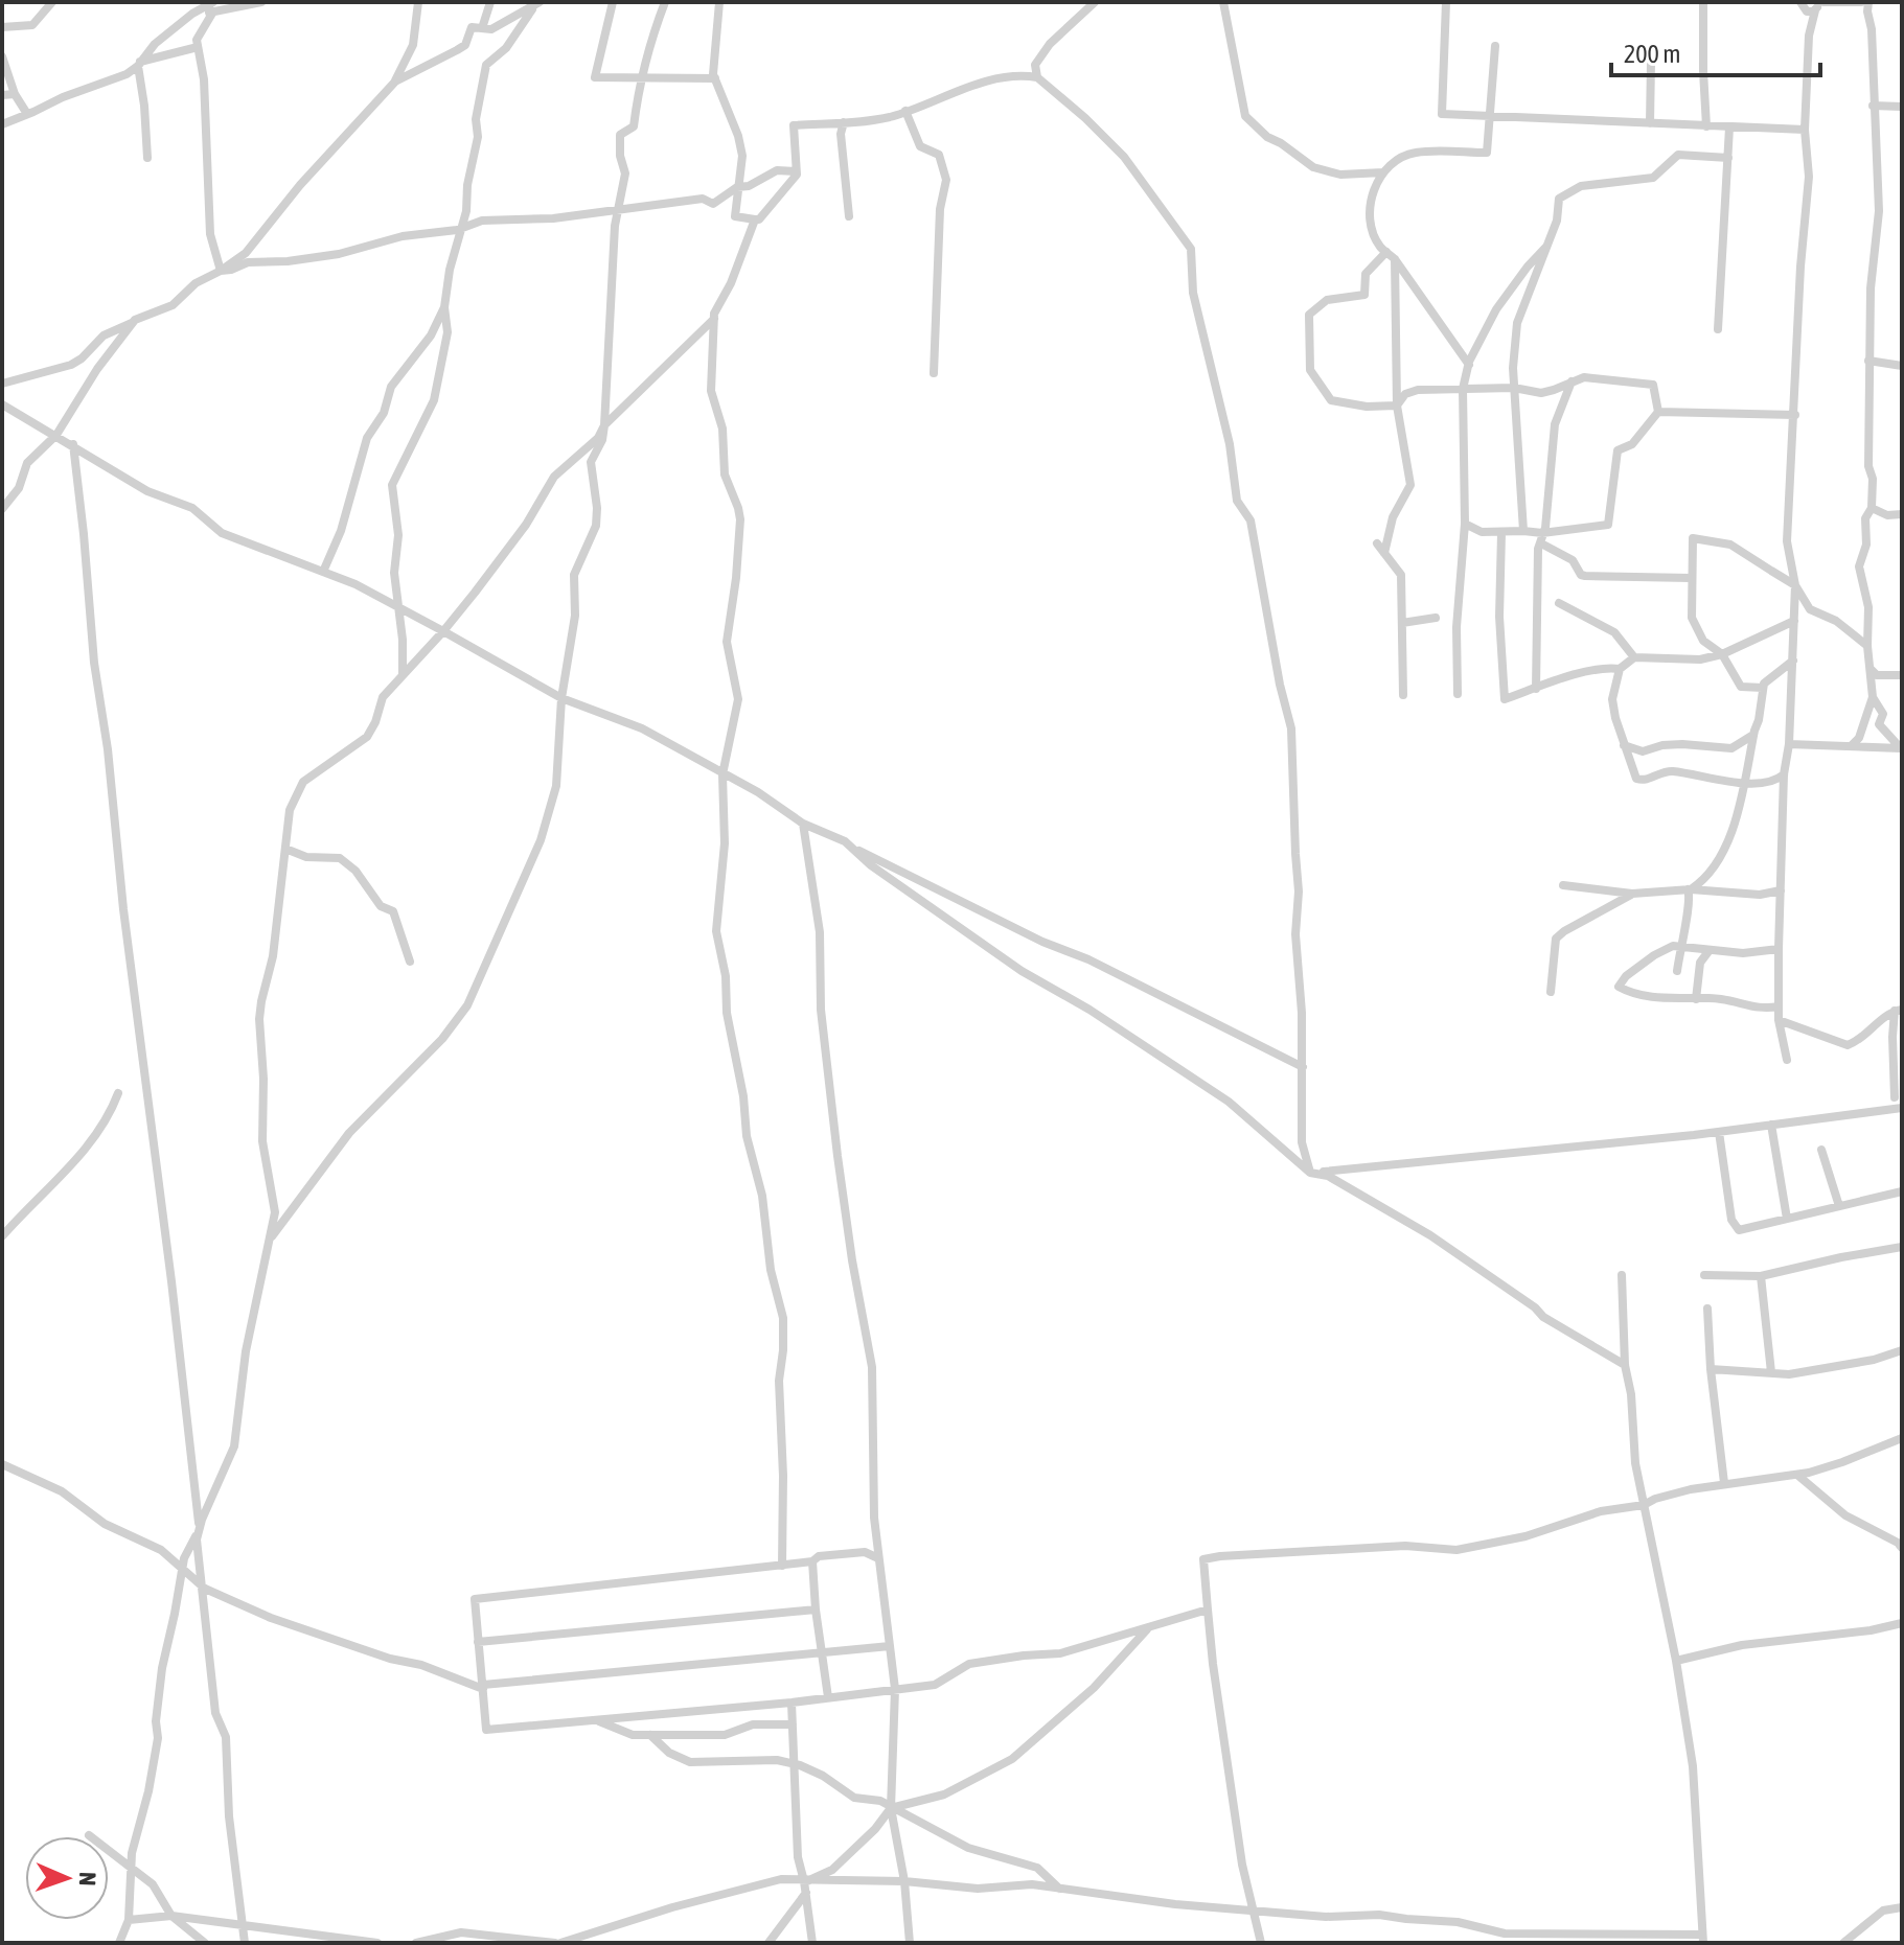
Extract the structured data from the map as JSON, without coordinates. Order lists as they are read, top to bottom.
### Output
{
  "scale_bar": "200 m",
  "north": "right"
}
